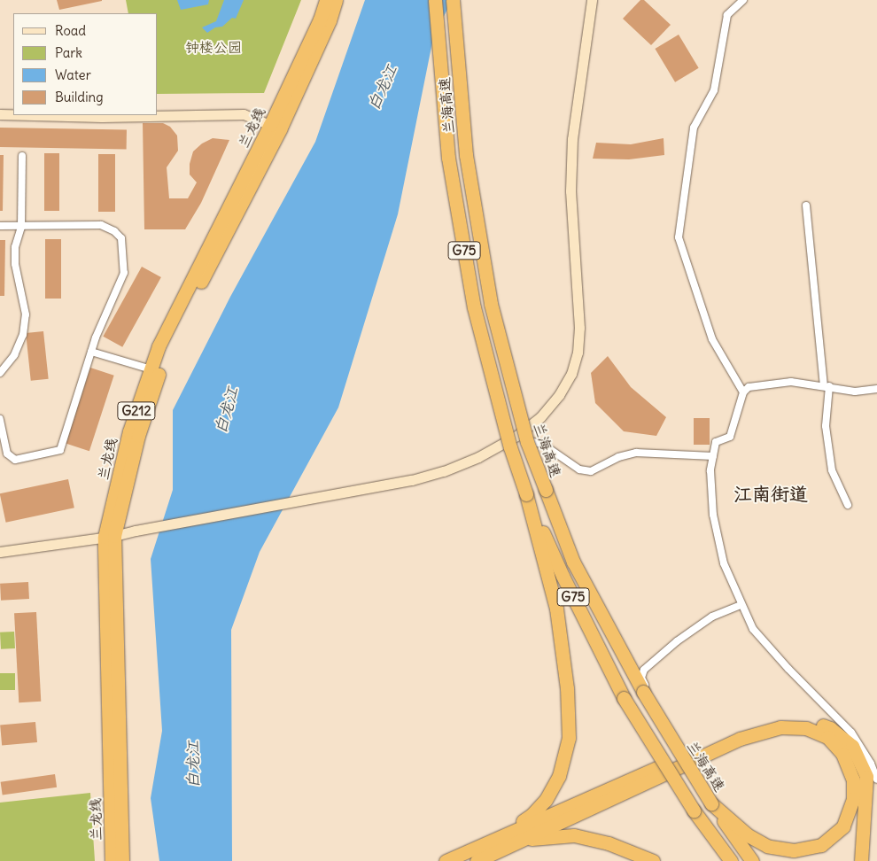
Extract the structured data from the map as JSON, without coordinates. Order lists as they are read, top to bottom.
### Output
{
  "streets": {
    "highway": [
      "兰海高速",
      "兰龙线",
      "G75",
      "G212"
    ]
  },
  "districts": ["江南街道"],
  "water": ["白龙江"],
  "parks": ["钟楼公园"],
  "legend": [
    "Road",
    "Park",
    "Water",
    "Building"
  ]
}
